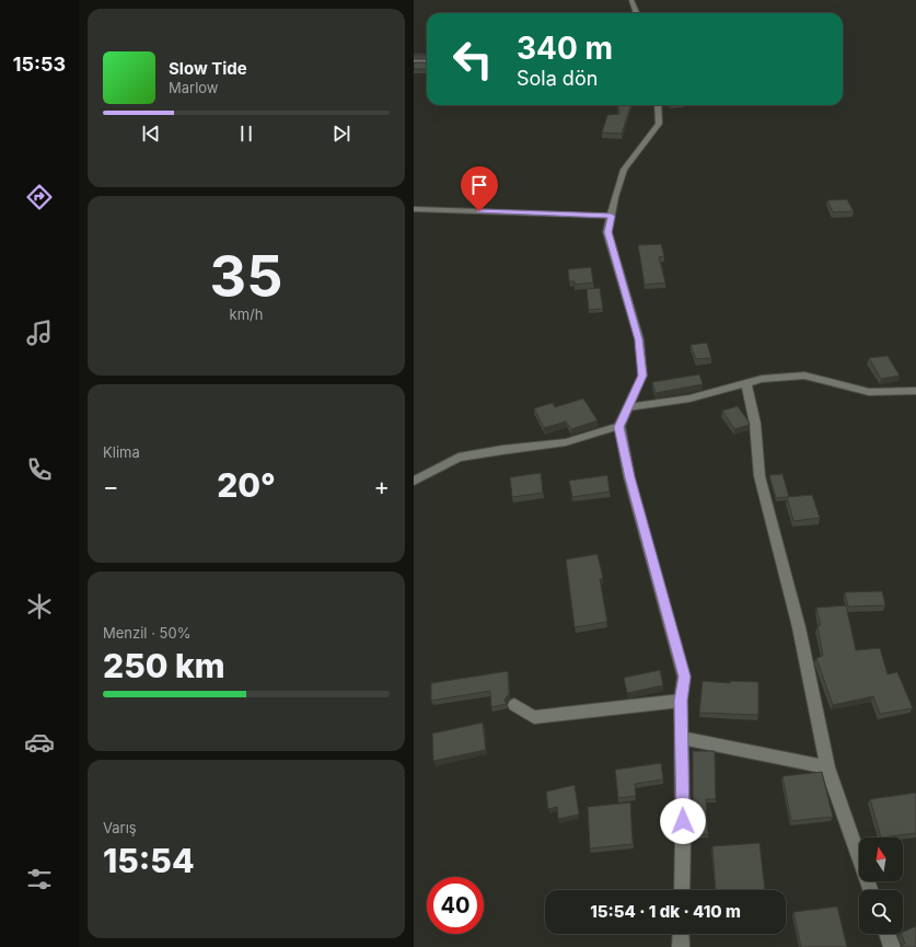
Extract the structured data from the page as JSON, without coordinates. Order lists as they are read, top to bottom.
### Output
{
  "north": "top",
  "page": {
    "tabs": "15:53",
    "turn": ["340 m", "Sola dön"],
    "song": ["Slow Tide", "Marlow"],
    "tile": [
      ["35", "km/h"],
      "Klima",
      ["Menzil · 50%", "250 km"],
      ["Varış", "15:54"]
    ],
    "heat": ["−", "20°", "+"],
    "limit": "40",
    "trip": "15:54 · 1 dk · 410 m"
  }
}
